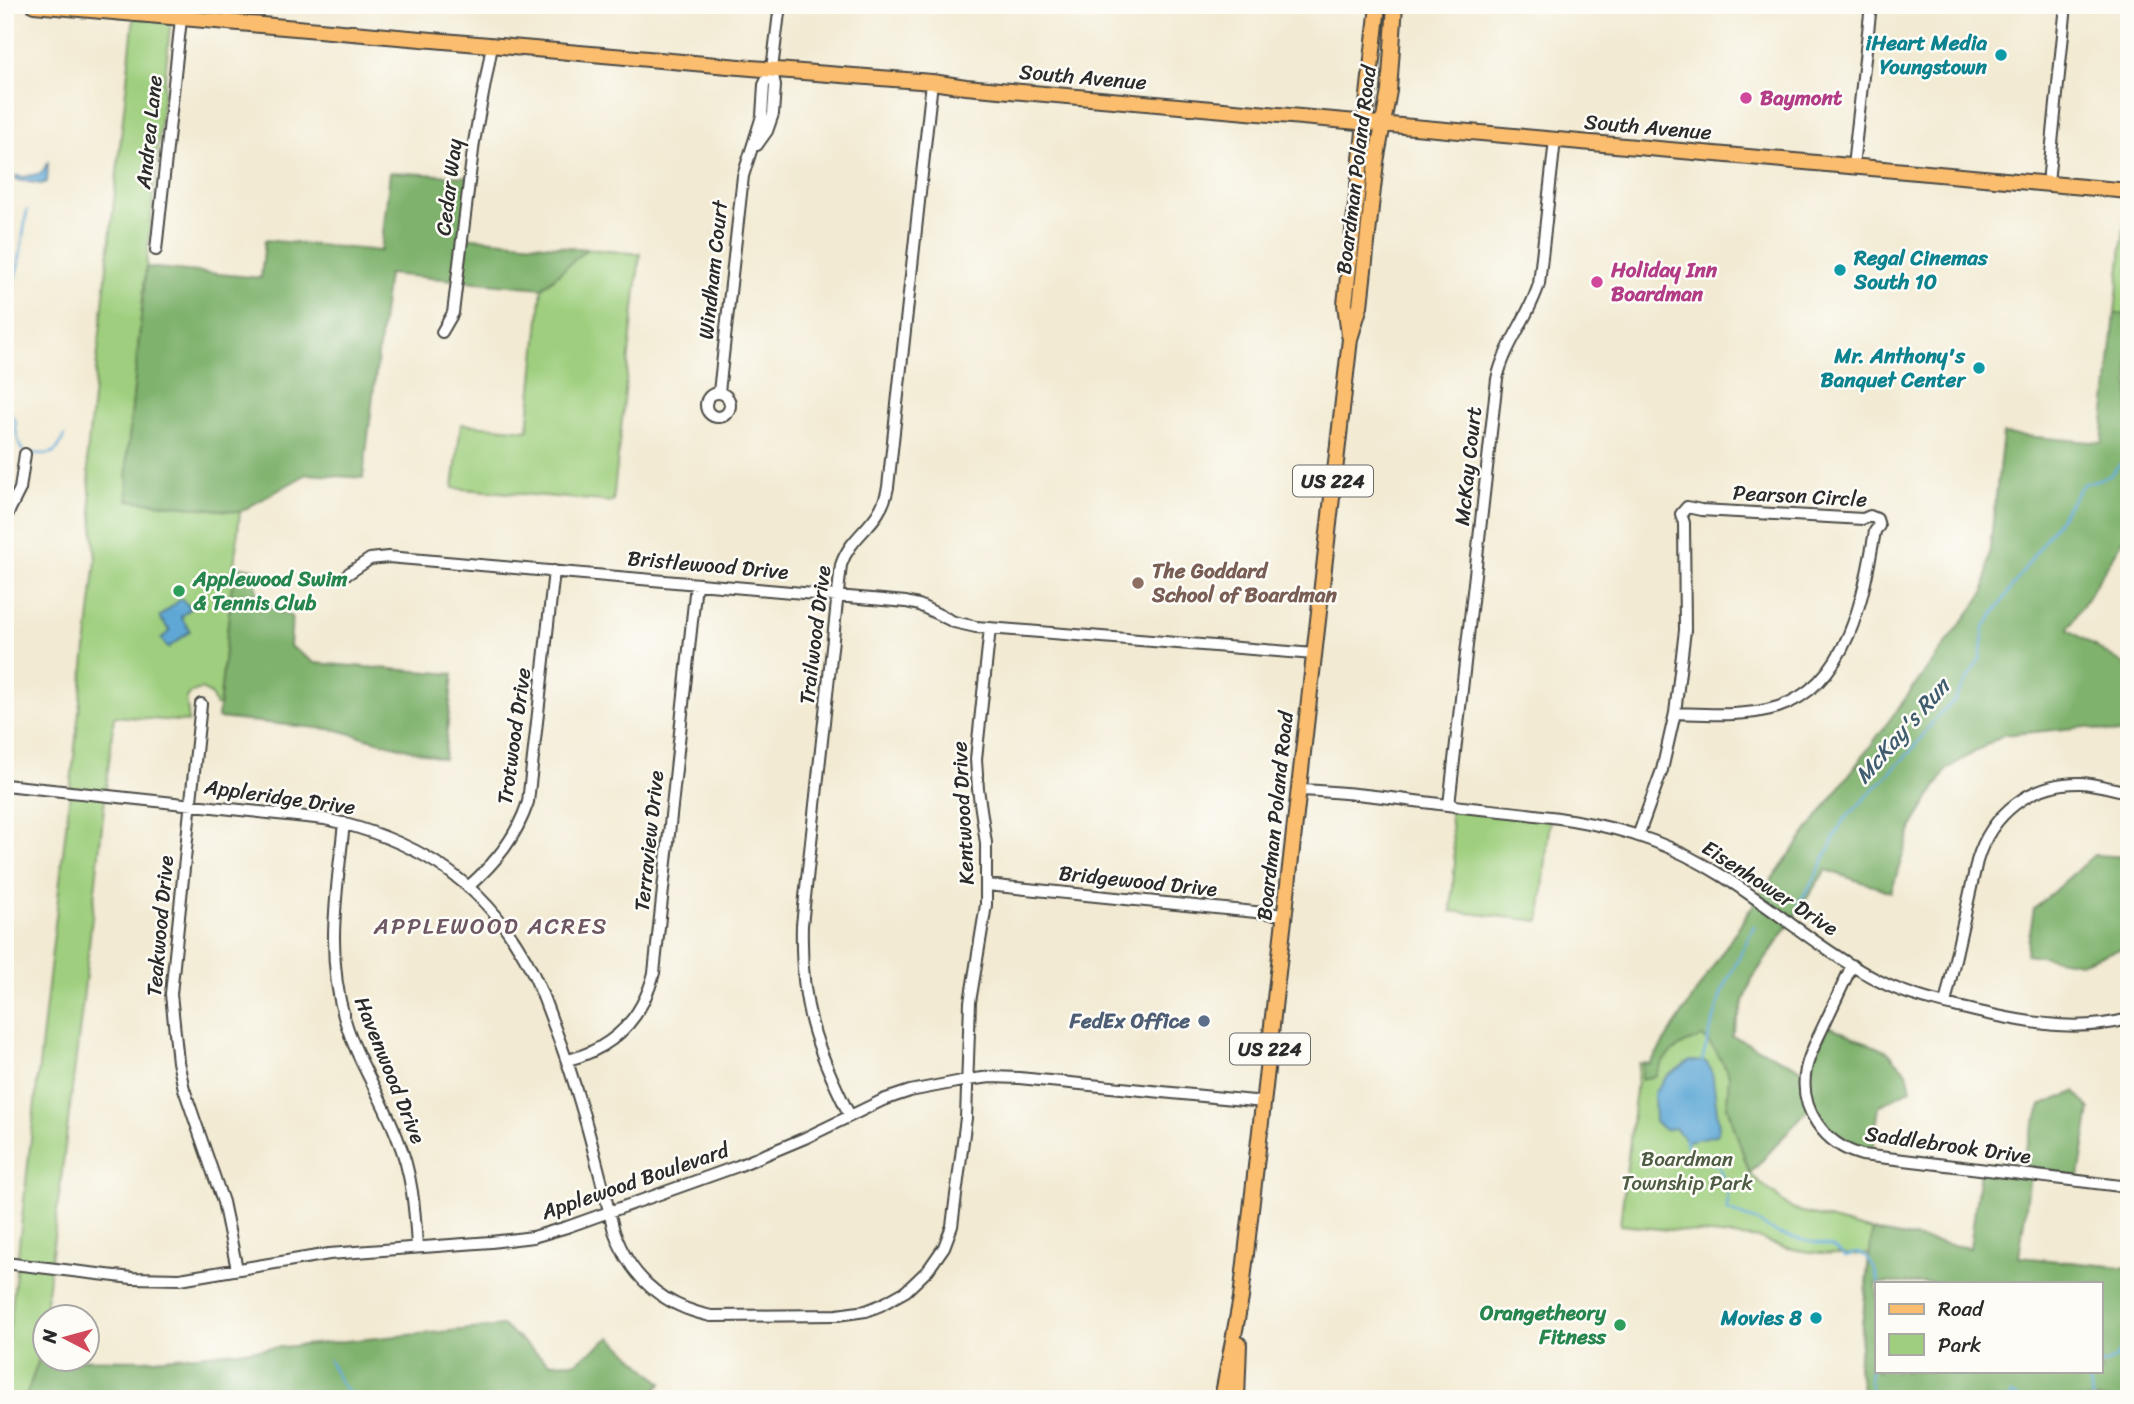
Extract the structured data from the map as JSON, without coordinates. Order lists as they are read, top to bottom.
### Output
{
  "streets": {
    "main road": ["South Avenue", "Boardman Poland Road", "US 224"],
    "street": [
      "Andrea Lane",
      "Cedar Way",
      "Windham Court",
      "McKay Court",
      "Pearson Circle",
      "Bristlewood Drive",
      "Trailwood Drive",
      "Trotwood Drive",
      "Appleridge Drive",
      "Kentwood Drive",
      "Terraview Drive",
      "Bridgewood Drive",
      "Eisenhower Drive",
      "Teakwood Drive",
      "Havenwood Drive",
      "Saddlebrook Drive",
      "Applewood Boulevard"
    ]
  },
  "crossings": [
    ["South Avenue", "Andrea Lane"],
    ["South Avenue", "Boardman Poland Road"],
    ["South Avenue", "Cedar Way"],
    ["South Avenue", "Windham Court"],
    ["South Avenue", "McKay Court"],
    ["South Avenue", "Trailwood Drive"],
    ["Boardman Poland Road", "Bristlewood Drive"],
    ["Boardman Poland Road", "Bridgewood Drive"],
    ["Boardman Poland Road", "Eisenhower Drive"],
    ["Boardman Poland Road", "Applewood Boulevard"],
    ["McKay Court", "Eisenhower Drive"],
    ["Pearson Circle", "Eisenhower Drive"],
    ["Bristlewood Drive", "Trailwood Drive"],
    ["Bristlewood Drive", "Trotwood Drive"],
    ["Bristlewood Drive", "Kentwood Drive"],
    ["Bristlewood Drive", "Terraview Drive"],
    ["Trailwood Drive", "Applewood Boulevard"],
    ["Trotwood Drive", "Appleridge Drive"],
    ["Appleridge Drive", "Kentwood Drive"],
    ["Appleridge Drive", "Terraview Drive"],
    ["Appleridge Drive", "Teakwood Drive"],
    ["Appleridge Drive", "Havenwood Drive"],
    ["Appleridge Drive", "Applewood Boulevard"],
    ["Kentwood Drive", "Bridgewood Drive"],
    ["Kentwood Drive", "Applewood Boulevard"],
    ["Eisenhower Drive", "Saddlebrook Drive"],
    ["Teakwood Drive", "Applewood Boulevard"],
    ["Havenwood Drive", "Applewood Boulevard"]
  ],
  "districts": ["APPLEWOOD ACRES"],
  "water": ["McKay's Run"],
  "parks": ["Boardman Township Park"],
  "places": [
    "iHeart Media Youngstown",
    "Baymont",
    "Regal Cinemas South 10",
    "Holiday Inn Boardman",
    "Mr. Anthony's Banquet Center",
    "The Goddard School of Boardman",
    "Applewood Swim & Tennis Club",
    "FedEx Office",
    "Movies 8",
    "Orangetheory Fitness"
  ],
  "legend": ["Road", "Park"],
  "north": "left"
}
